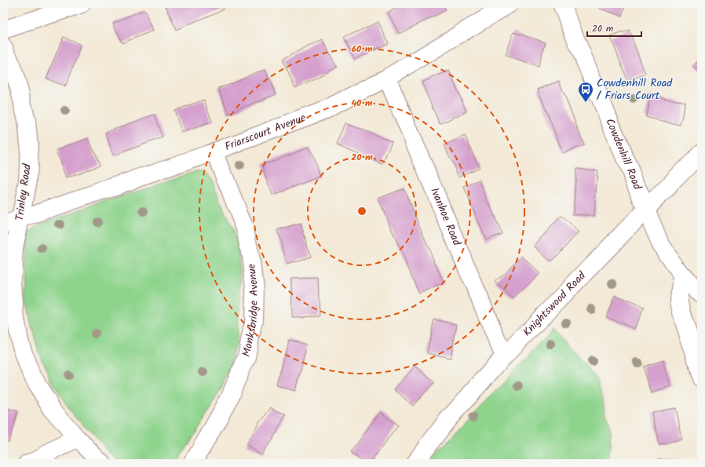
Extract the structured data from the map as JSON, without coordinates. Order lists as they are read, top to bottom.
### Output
{
  "streets": {
    "street": [
      "Friarscourt Avenue",
      "Cowdenhill Road",
      "Trinley Road",
      "Ivanhoe Road",
      "Knightswood Road",
      "Monksbridge Avenue"
    ]
  },
  "crossings": [
    ["Friarscourt Avenue", "Trinley Road"],
    ["Friarscourt Avenue", "Ivanhoe Road"],
    ["Friarscourt Avenue", "Monksbridge Avenue"],
    ["Cowdenhill Road", "Knightswood Road"],
    ["Ivanhoe Road", "Knightswood Road"]
  ],
  "places": {
    "bus stop": ["Cowdenhill Road / Friars Court"]
  },
  "scale_bar": "20 m",
  "rings": ["60 m", "40 m", "20 m"]
}
